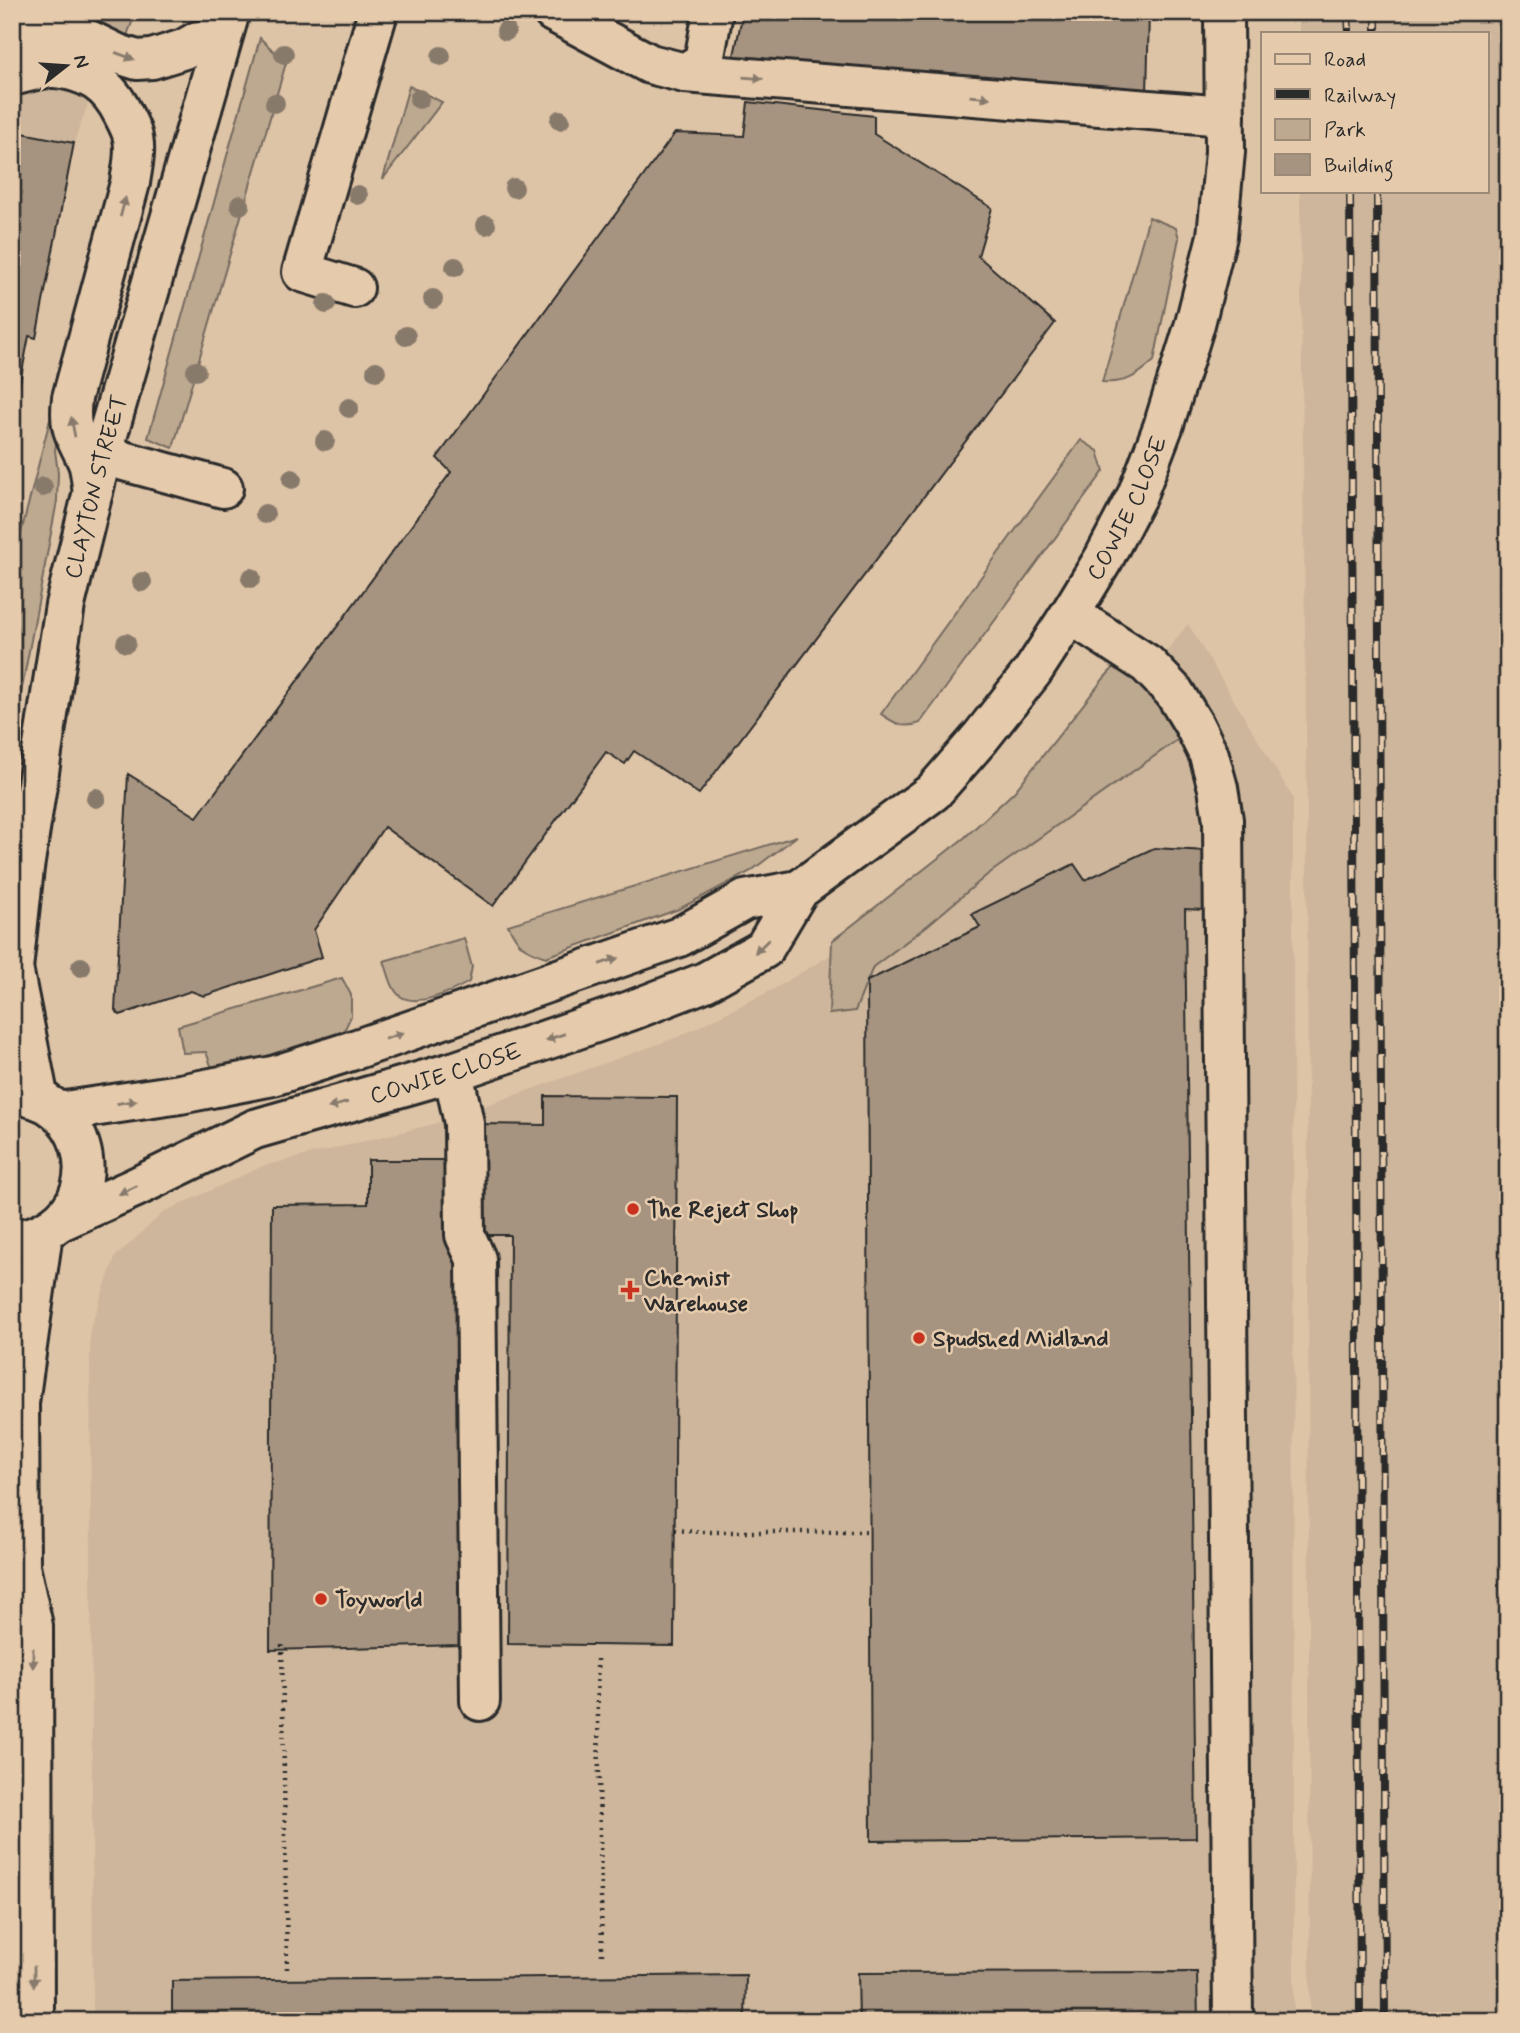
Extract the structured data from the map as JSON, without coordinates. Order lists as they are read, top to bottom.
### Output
{
  "streets": {
    "street": ["CLAYTON STREET", "COWIE CLOSE"]
  },
  "crossings": [
    ["CLAYTON STREET", "COWIE CLOSE"]
  ],
  "places": {
    "other": ["The Reject Shop", "Spudshed Midland", "Toyworld"],
    "health": ["Chemist Warehouse"]
  },
  "legend": [
    "Road",
    "Railway",
    "Park",
    "Building"
  ],
  "north": "right"
}
